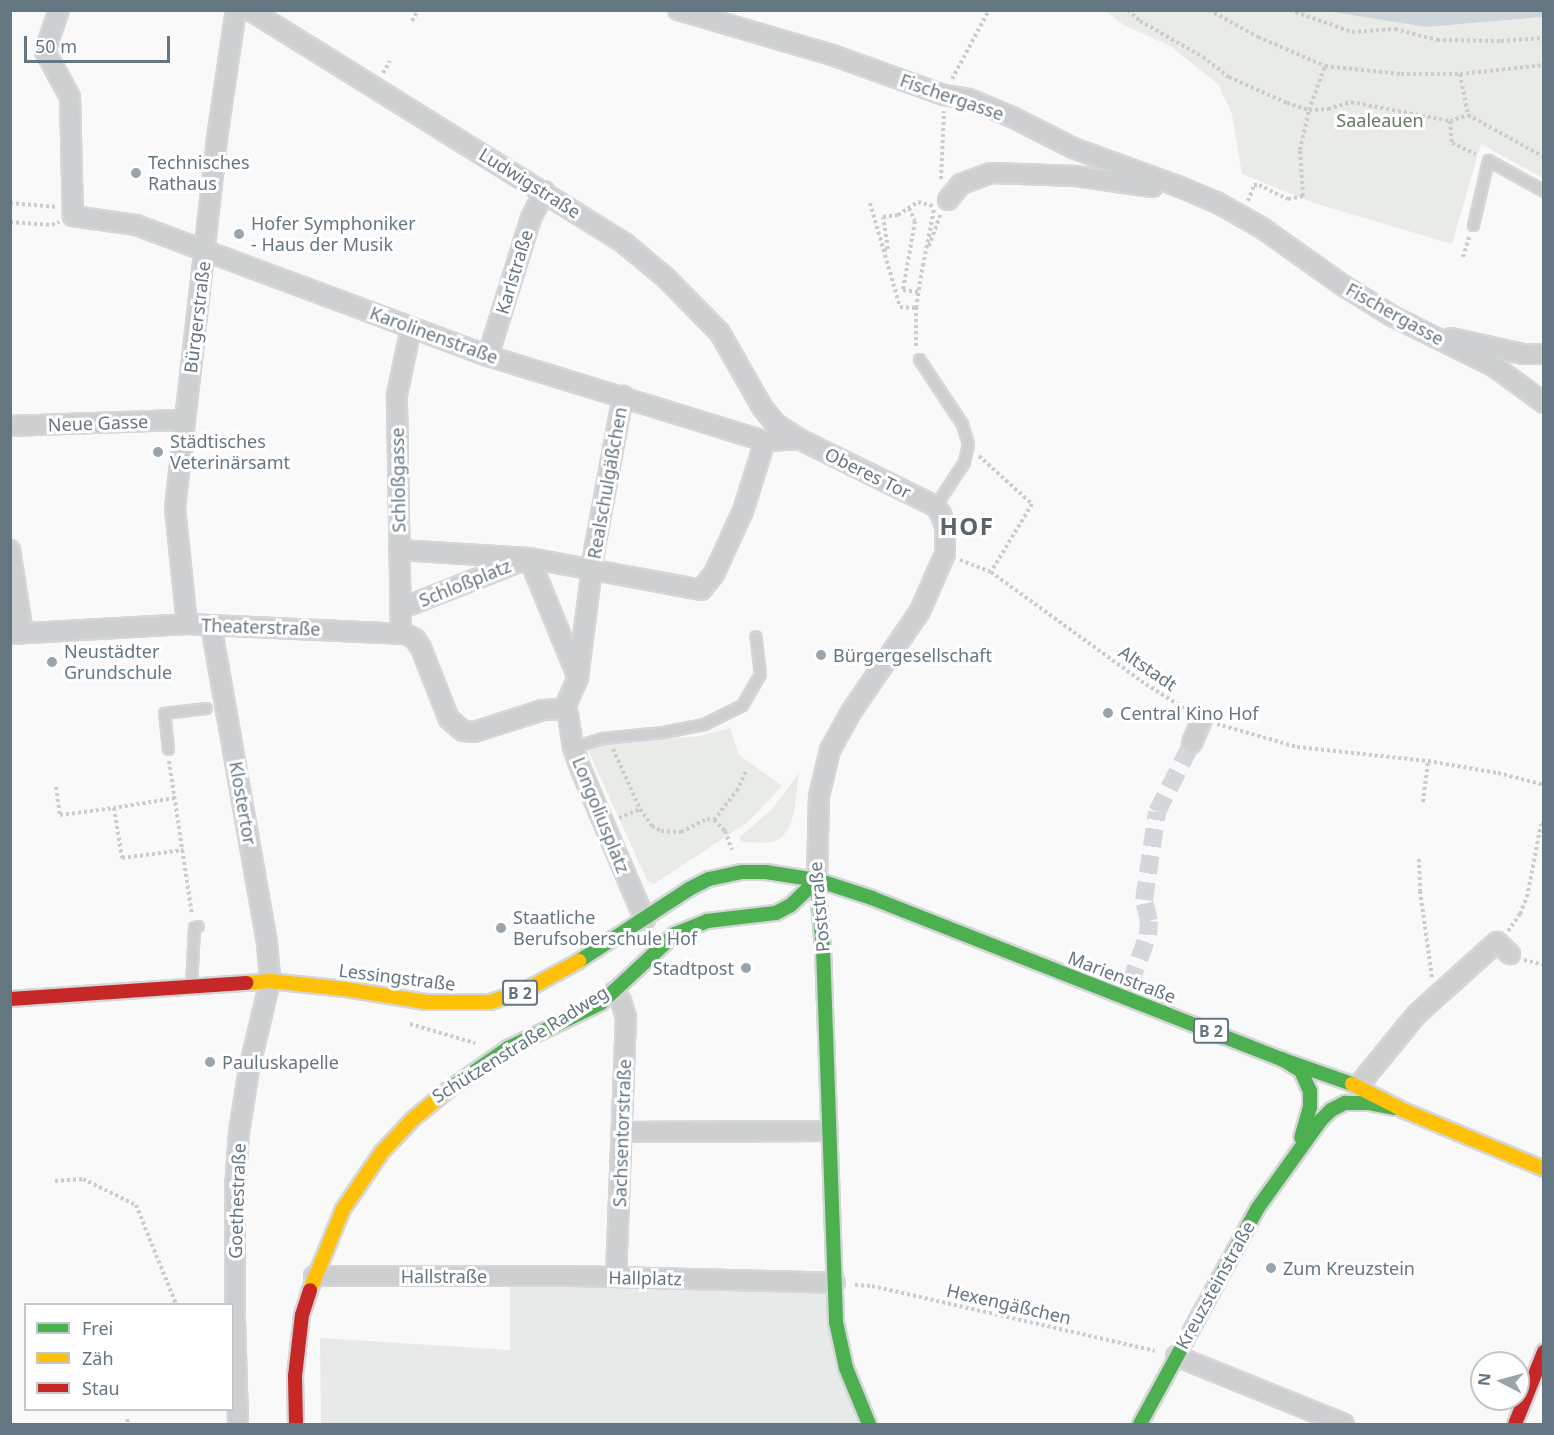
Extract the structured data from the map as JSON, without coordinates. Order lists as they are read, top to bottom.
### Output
{
  "streets": {
    "main road": [
      "Poststraße",
      "Lessingstraße",
      "Marienstraße",
      "B 2",
      "Kreuzsteinstraße"
    ],
    "street": [
      "Fischergasse",
      "Ludwigstraße",
      "Karlstraße",
      "Bürgerstraße",
      "Karolinenstraße",
      "Neue Gasse",
      "Oberes Tor",
      "Schloßgasse",
      "Realschulgäßchen",
      "Schloßplatz",
      "Theaterstraße",
      "Klostertor",
      "Longoliusplatz",
      "Sachsentorstraße",
      "Goethestraße",
      "Hallstraße",
      "Hallplatz"
    ],
    "path": ["Altstadt", "Hexengäßchen"]
  },
  "crossings": [
    ["Ludwigstraße", "Karlstraße"],
    ["Ludwigstraße", "Oberes Tor"],
    ["Karlstraße", "Karolinenstraße"],
    ["Bürgerstraße", "Karolinenstraße"],
    ["Bürgerstraße", "Neue Gasse"],
    ["Bürgerstraße", "Theaterstraße"],
    ["Karolinenstraße", "Oberes Tor"],
    ["Karolinenstraße", "Schloßgasse"],
    ["Karolinenstraße", "Realschulgäßchen"],
    ["Karolinenstraße", "Schloßplatz"],
    ["Schloßgasse", "Schloßplatz"],
    ["Schloßgasse", "Theaterstraße"],
    ["Realschulgäßchen", "Schloßplatz"],
    ["Theaterstraße", "Klostertor"],
    ["Altstadt", "Poststraße"],
    ["Klostertor", "Lessingstraße"],
    ["Klostertor", "Goethestraße"],
    ["Longoliusplatz", "Lessingstraße"],
    ["Poststraße", "Lessingstraße"],
    ["Poststraße", "Marienstraße"],
    ["Poststraße", "Hallplatz"],
    ["Poststraße", "Hexengäßchen"],
    ["Lessingstraße", "Marienstraße"],
    ["Lessingstraße", "Goethestraße"],
    ["Marienstraße", "Kreuzsteinstraße"],
    ["Sachsentorstraße", "Hallplatz"],
    ["Hallstraße", "Hallplatz"],
    ["Hallplatz", "Hexengäßchen"],
    ["Kreuzsteinstraße", "Hexengäßchen"]
  ],
  "districts": ["HOF"],
  "parks": ["Saaleauen"],
  "places": [
    "Technisches Rathaus",
    "Hofer Symphoniker - Haus der Musik",
    "Städtisches Veterinärsamt",
    "Bürgergesellschaft",
    "Neustädter Grundschule",
    "Central Kino Hof",
    "Staatliche Berufsoberschule Hof",
    "Stadtpost",
    "Pauluskapelle",
    "Zum Kreuzstein"
  ],
  "legend": ["Frei", "Zäh", "Stau"],
  "scale_bar": "50 m",
  "north": "left"
}
